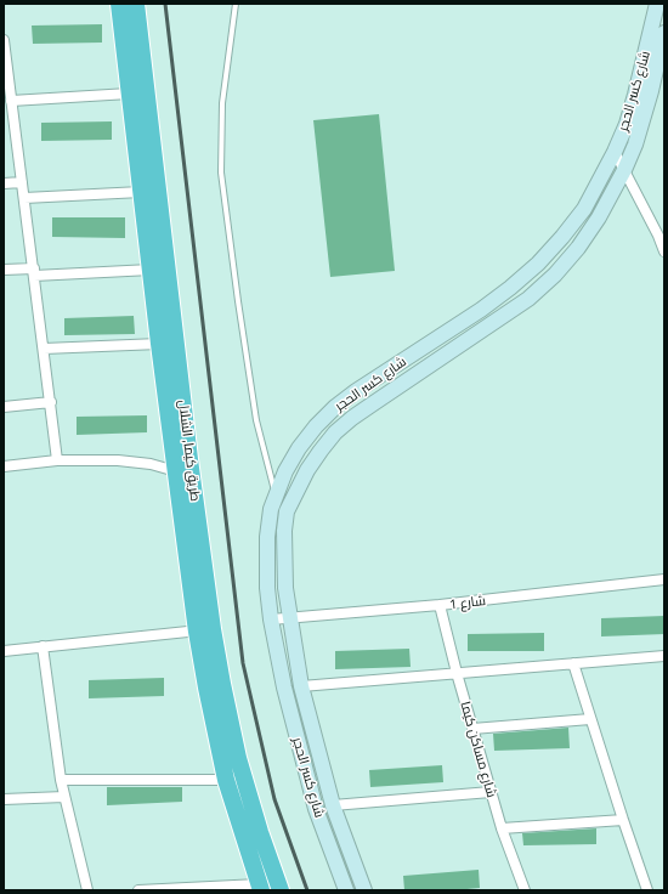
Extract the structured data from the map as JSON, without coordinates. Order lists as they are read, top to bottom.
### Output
{
  "streets": {
    "highway": ["طريق كيما, الشلال"],
    "main road": ["شارع كسر الحجر"],
    "street": ["شارع 1", "شارع مساكن كيما"]
  },
  "crossings": [
    ["شارع كسر الحجر", "شارع 1"],
    ["شارع 1", "شارع مساكن كيما"]
  ]
}
